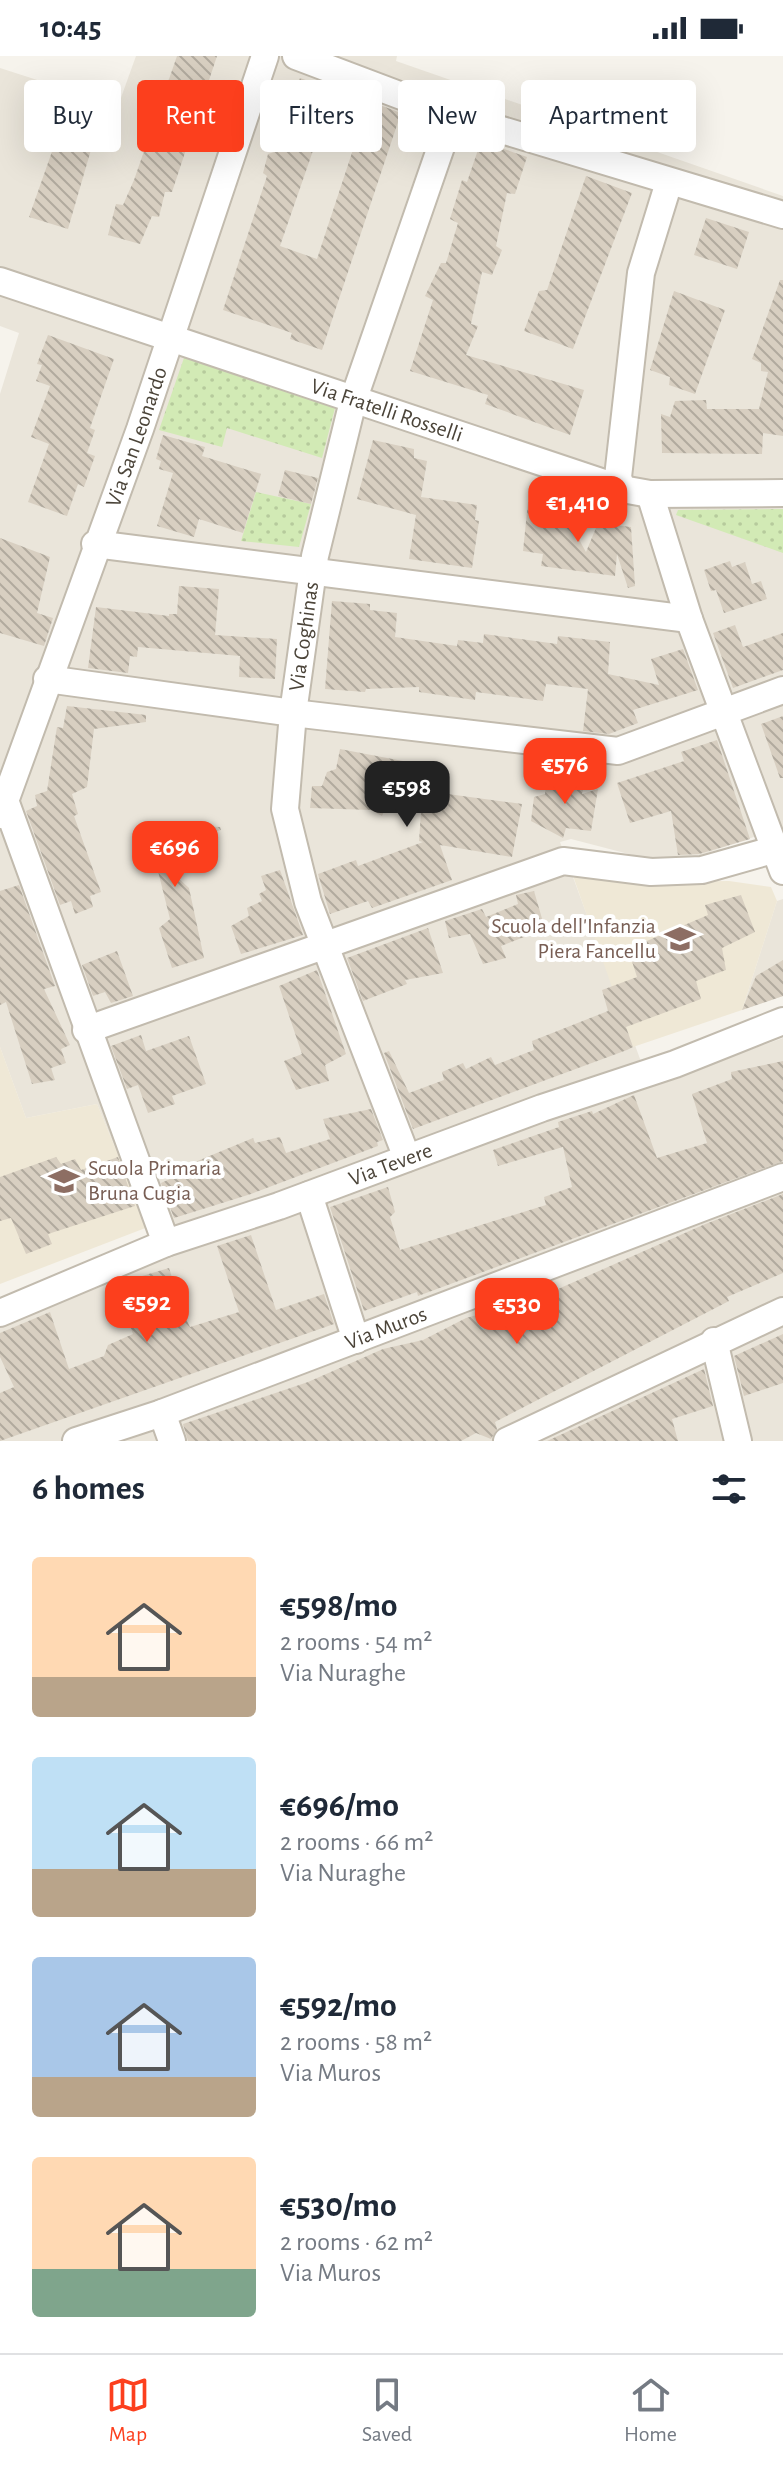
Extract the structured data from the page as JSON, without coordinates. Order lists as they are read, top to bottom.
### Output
{
  "streets": {
    "street": [
      "Via Fratelli Rosselli",
      "Via San Leonardo",
      "Via Coghinas",
      "Via Tevere",
      "Via Muros"
    ]
  },
  "crossings": [
    ["Via Fratelli Rosselli", "Via San Leonardo"],
    ["Via Fratelli Rosselli", "Via Coghinas"],
    ["Via Coghinas", "Via Tevere"]
  ],
  "places": {
    "school or university": ["Scuola dell'Infanzia Piera Fancellu", "Scuola Primaria Bruna Cugia"]
  },
  "page": {
    "status": "10:45",
    "chip": [
      "Buy",
      "Rent",
      "Filters",
      "New",
      "Apartment"
    ],
    "price": [
      "€1,410",
      "€576",
      "€598",
      "€696",
      "€592",
      "€530"
    ],
    "heading": "6 homes",
    "list": [
      {
        "name": "€598/mo",
        "note": "2 rooms · 54 m² · Via Nuraghe"
      },
      {
        "name": "€696/mo",
        "note": "2 rooms · 66 m² · Via Nuraghe"
      },
      {
        "name": "€592/mo",
        "note": "2 rooms · 58 m² · Via Muros"
      },
      {
        "name": "€530/mo",
        "note": "2 rooms · 62 m² · Via Muros"
      }
    ],
    "tabs": ["Map", "Saved", "Home"]
  }
}
